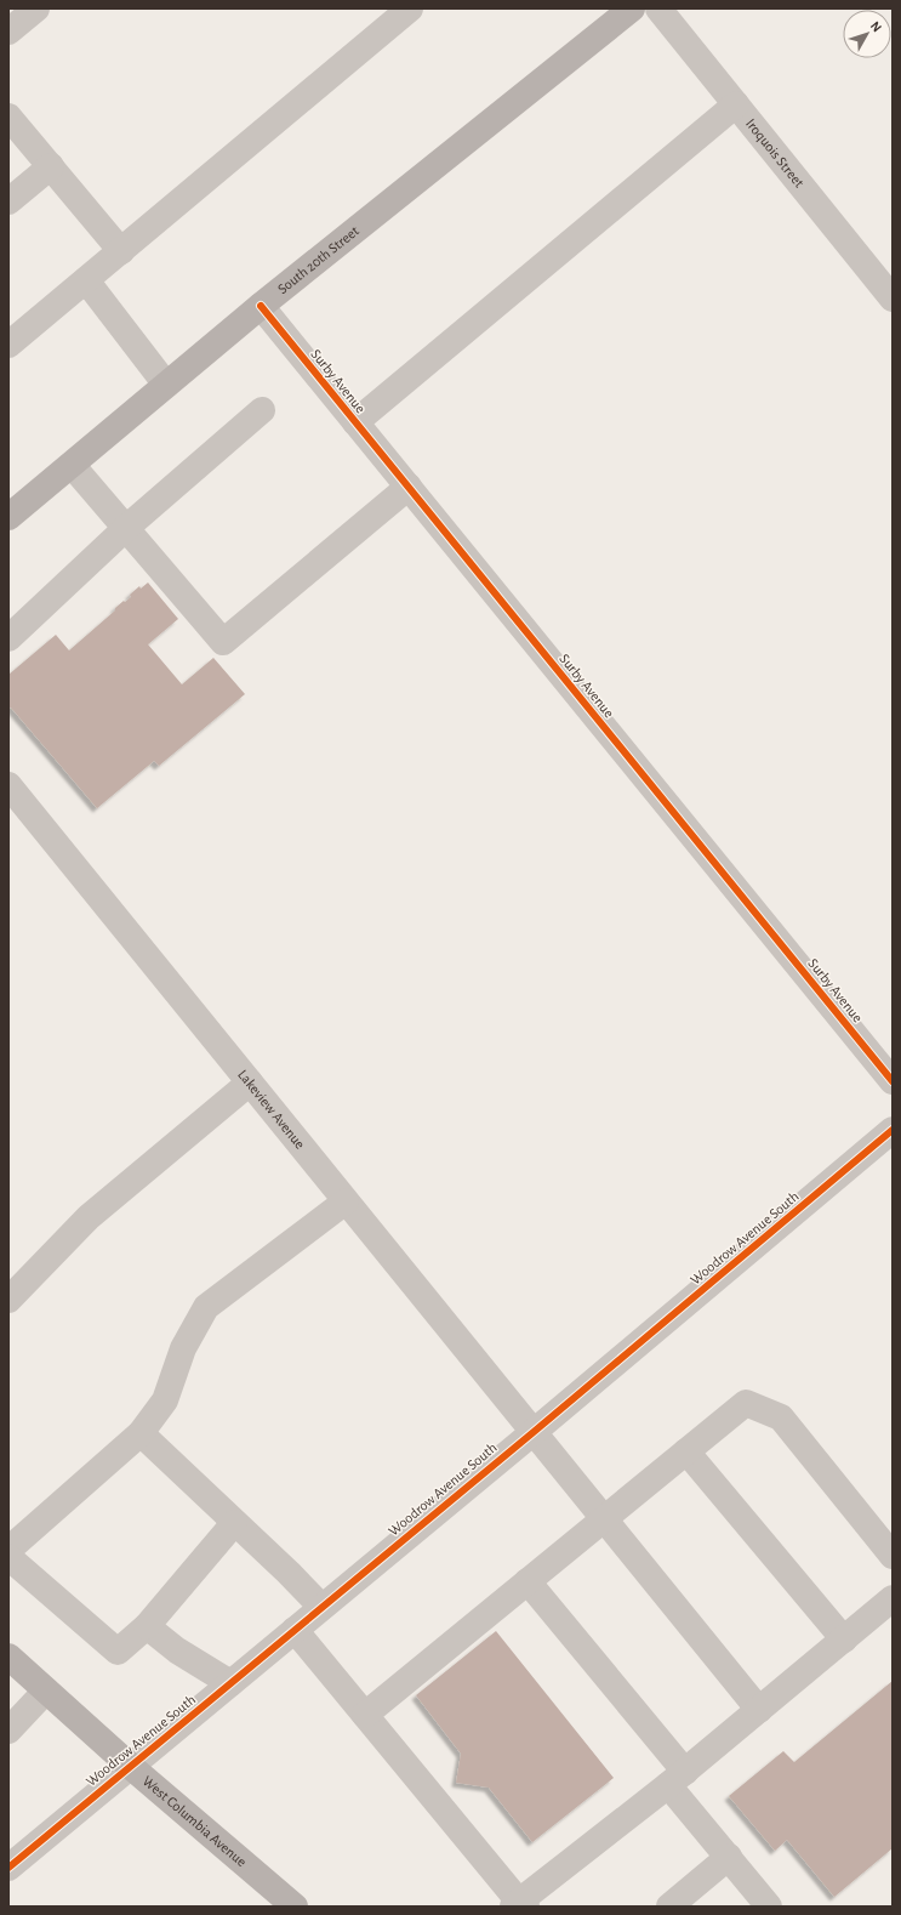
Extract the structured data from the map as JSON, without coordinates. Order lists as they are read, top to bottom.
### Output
{
  "streets": {
    "main road": ["South 20th Street", "West Columbia Avenue"],
    "street": [
      "Iroquois Street",
      "Surby Avenue",
      "Lakeview Avenue",
      "Woodrow Avenue South"
    ]
  },
  "crossings": [
    ["South 20th Street", "Surby Avenue"],
    ["Lakeview Avenue", "Woodrow Avenue South"],
    ["Woodrow Avenue South", "West Columbia Avenue"]
  ],
  "north": "top right"
}
